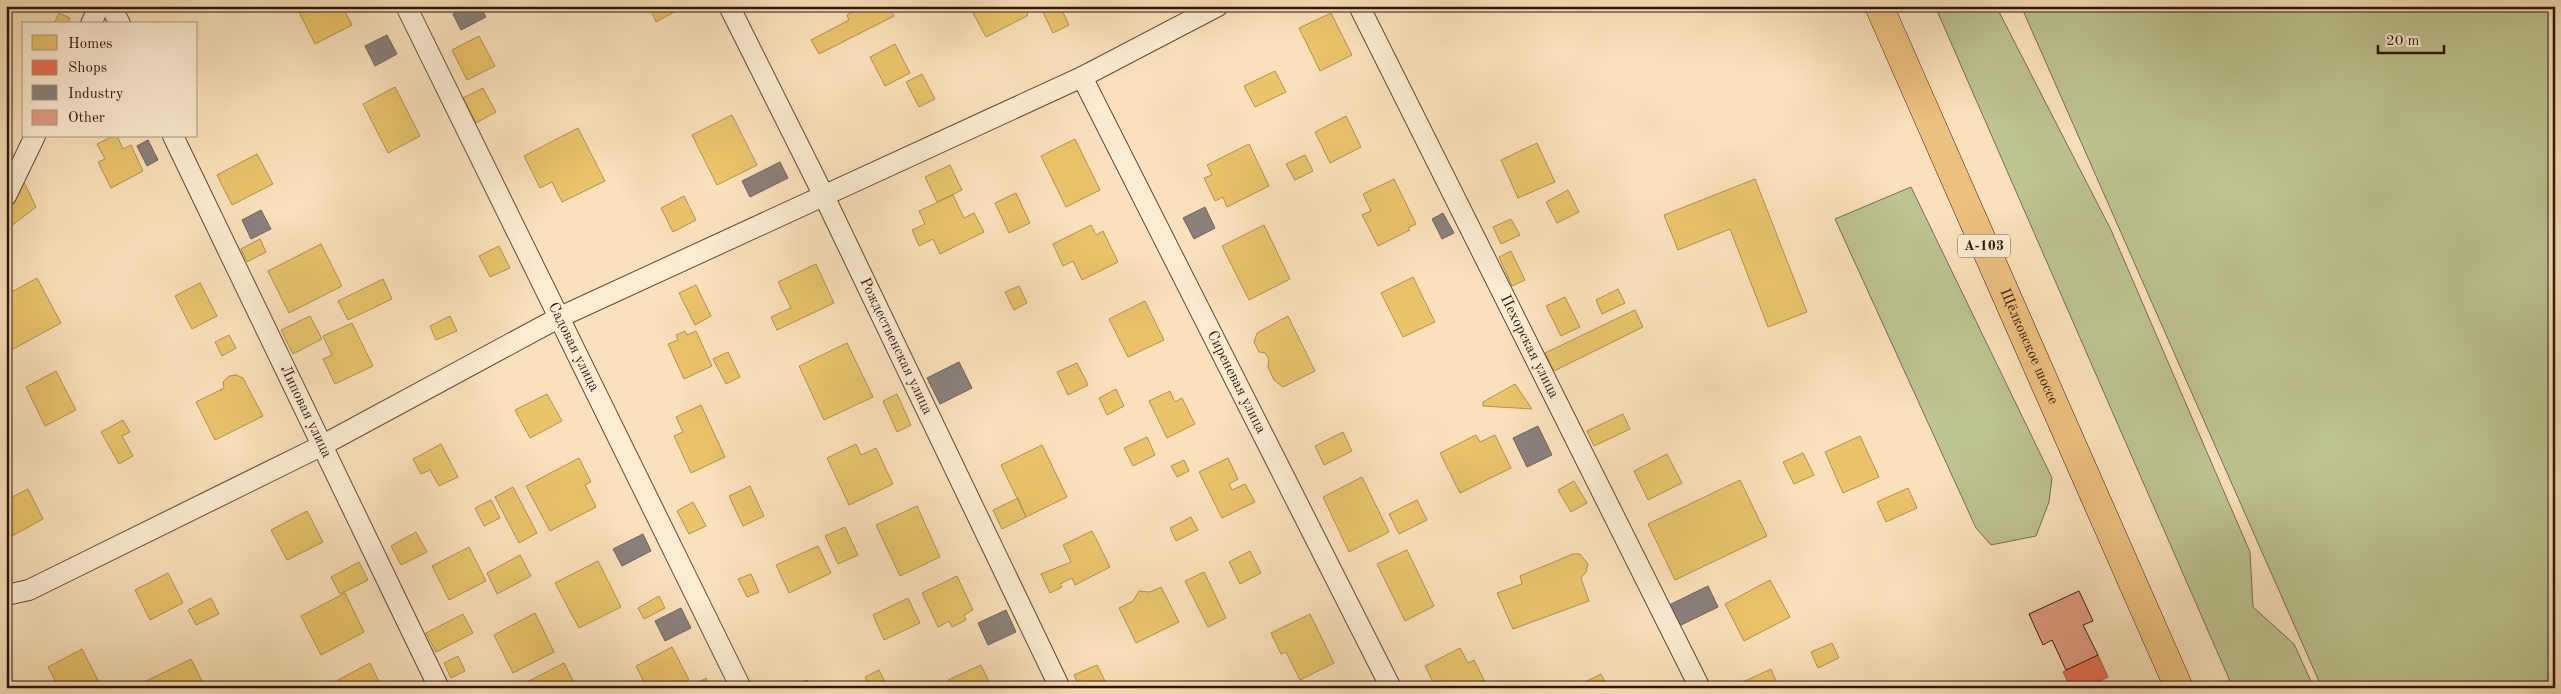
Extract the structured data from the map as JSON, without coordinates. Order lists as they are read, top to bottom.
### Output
{
  "streets": {
    "main road": ["А-103", "Щёлковское шоссе"],
    "street": [
      "Рождественская улица",
      "Садовая улица",
      "Пехорская улица",
      "Сиреневая улица",
      "Липовая улица"
    ]
  },
  "legend": [
    "Homes",
    "Shops",
    "Industry",
    "Other"
  ],
  "scale_bar": "20 m"
}
